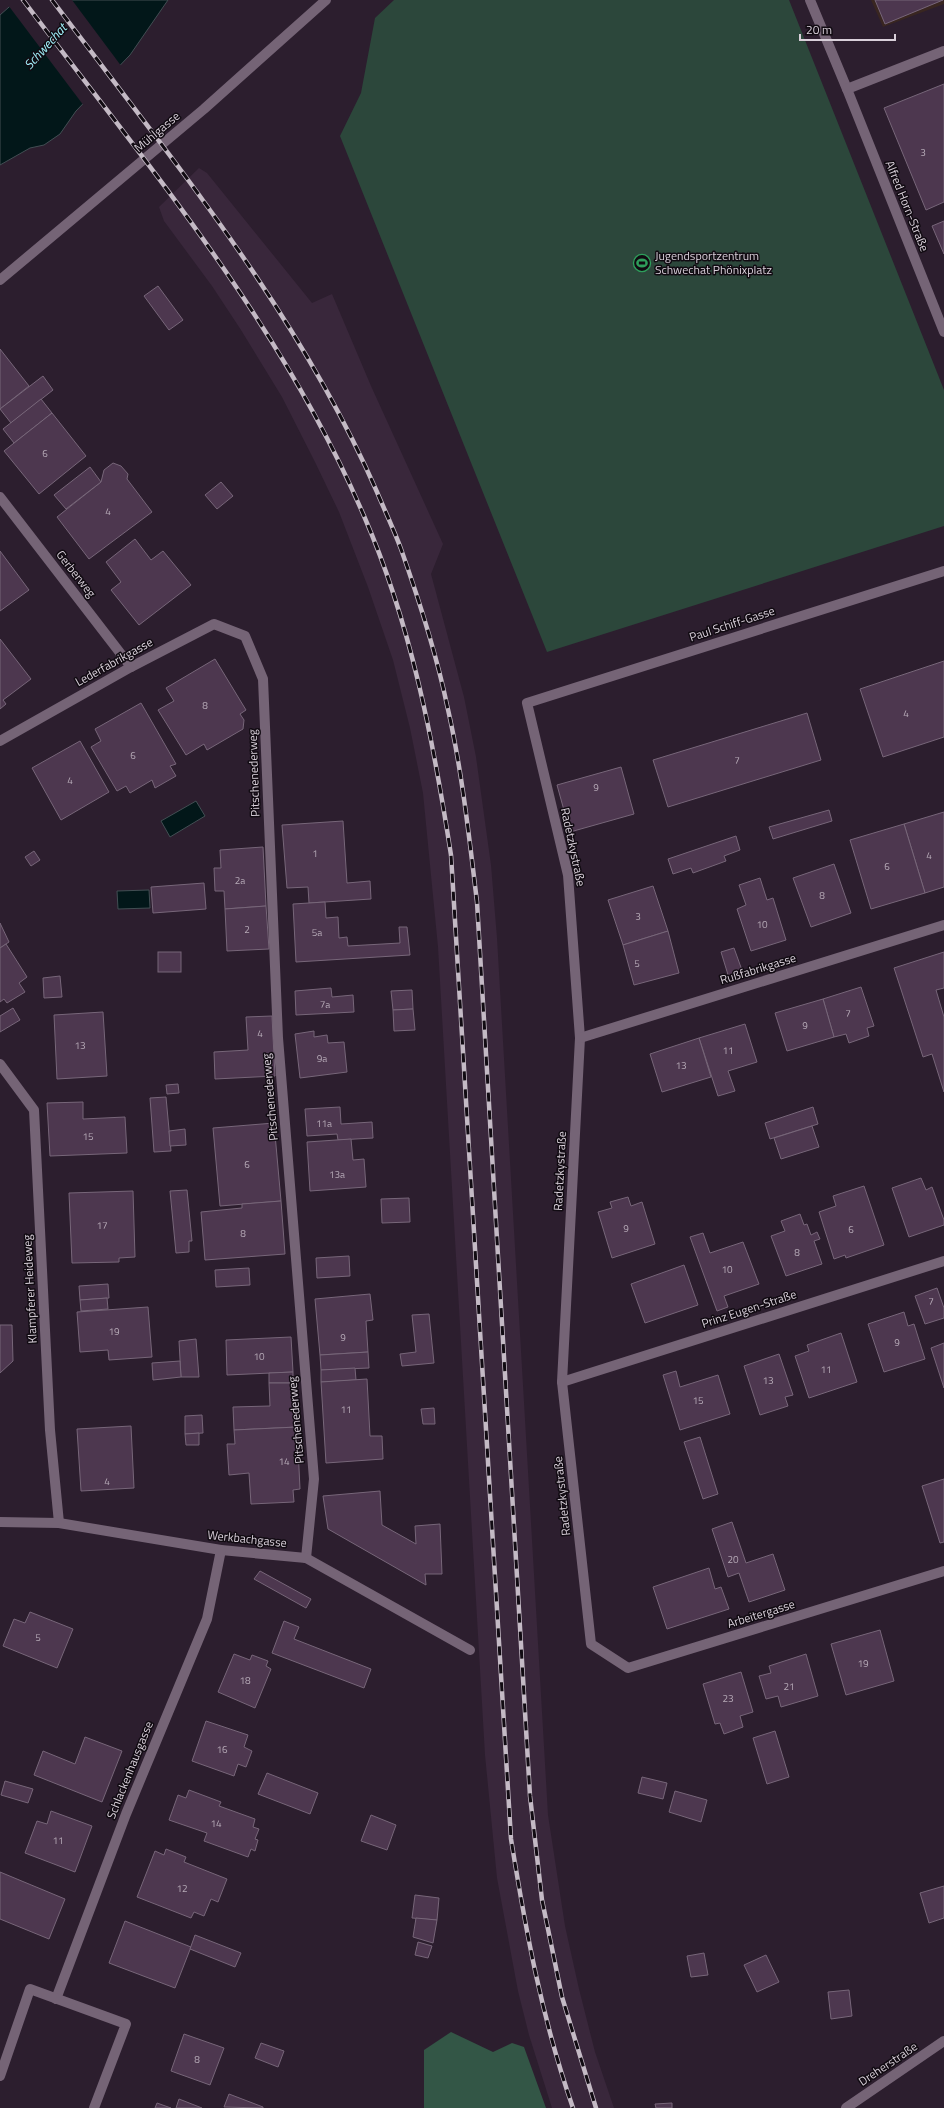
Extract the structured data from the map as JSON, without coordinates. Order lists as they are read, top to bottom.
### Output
{
  "streets": {
    "street": [
      "Mühlgasse",
      "Alfred Horn-Straße",
      "Gerberweg",
      "Paul Schiff-Gasse",
      "Lederfabrikgasse",
      "Pitschenederweg",
      "Radetzkystraße",
      "Rußfabrikgasse",
      "Klampferer Heideweg",
      "Prinz Eugen-Straße",
      "Werkbachgasse",
      "Arbeitergasse",
      "Schlackenhausgasse",
      "Dreherstraße"
    ]
  },
  "crossings": [
    ["Gerberweg", "Lederfabrikgasse"],
    ["Paul Schiff-Gasse", "Radetzkystraße"],
    ["Lederfabrikgasse", "Pitschenederweg"],
    ["Pitschenederweg", "Werkbachgasse"],
    ["Radetzkystraße", "Rußfabrikgasse"],
    ["Radetzkystraße", "Prinz Eugen-Straße"],
    ["Radetzkystraße", "Arbeitergasse"],
    ["Klampferer Heideweg", "Werkbachgasse"],
    ["Werkbachgasse", "Schlackenhausgasse"]
  ],
  "water": ["Schwechat"],
  "places": {
    "sports": ["Jugendsportzentrum Schwechat Phönixplatz"]
  },
  "house_numbers": [
    "3",
    "6",
    "4",
    "8",
    "4",
    "6",
    "7",
    "4",
    "9",
    "1",
    "4",
    "6",
    "2a",
    "8",
    "3",
    "10",
    "2",
    "5a",
    "5",
    "7a",
    "7",
    "9",
    "4",
    "13",
    "11",
    "9a",
    "13",
    "11a",
    "15",
    "6",
    "13a",
    "17",
    "9",
    "6",
    "8",
    "8",
    "10",
    "7",
    "19",
    "9",
    "9",
    "10",
    "11",
    "13",
    "15",
    "11",
    "14",
    "4",
    "20",
    "5",
    "19",
    "18",
    "21",
    "23",
    "16",
    "14",
    "11",
    "12",
    "8"
  ],
  "scale_bar": "20 m"
}
